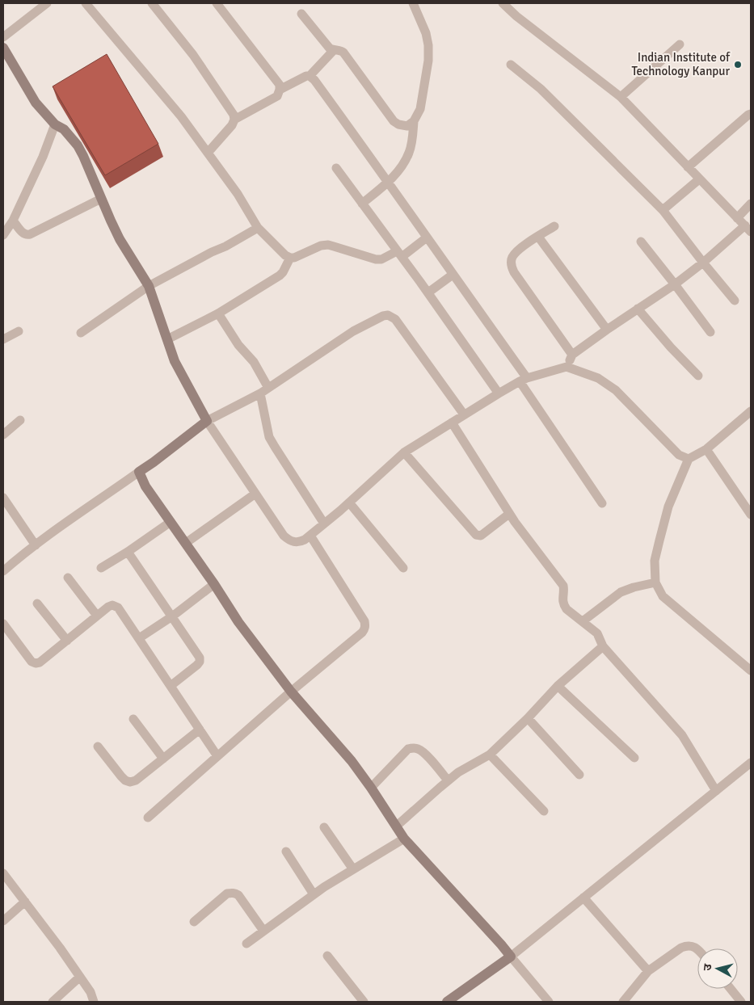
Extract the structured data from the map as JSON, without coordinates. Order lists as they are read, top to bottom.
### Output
{
  "places": ["Indian Institute of Technology Kanpur"],
  "north": "left"
}
